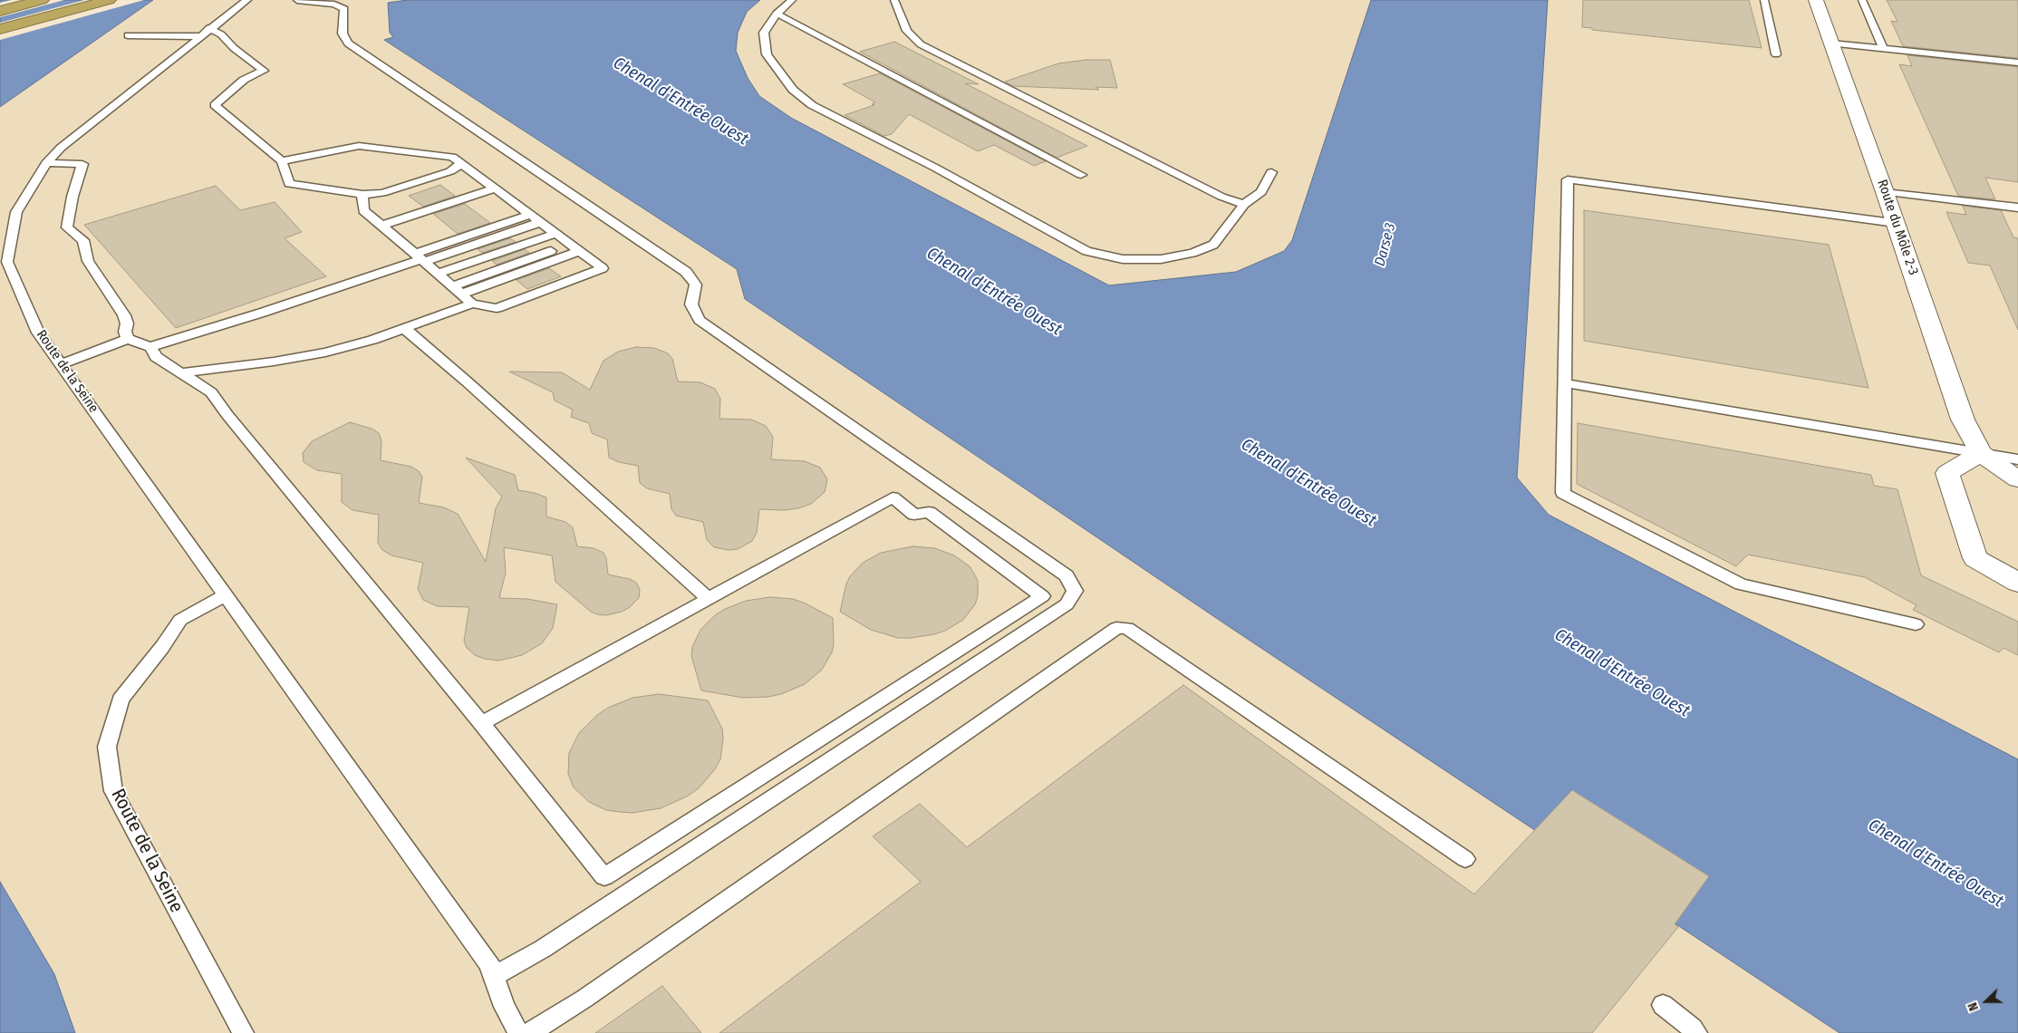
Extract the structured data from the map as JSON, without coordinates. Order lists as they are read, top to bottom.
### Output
{
  "streets": {
    "street": ["Route du Môle 2-3"],
    "lane": ["Route de la Seine"]
  },
  "water": ["Chenal d'Entrée Ouest", "Darse 3"],
  "north": "left"
}
